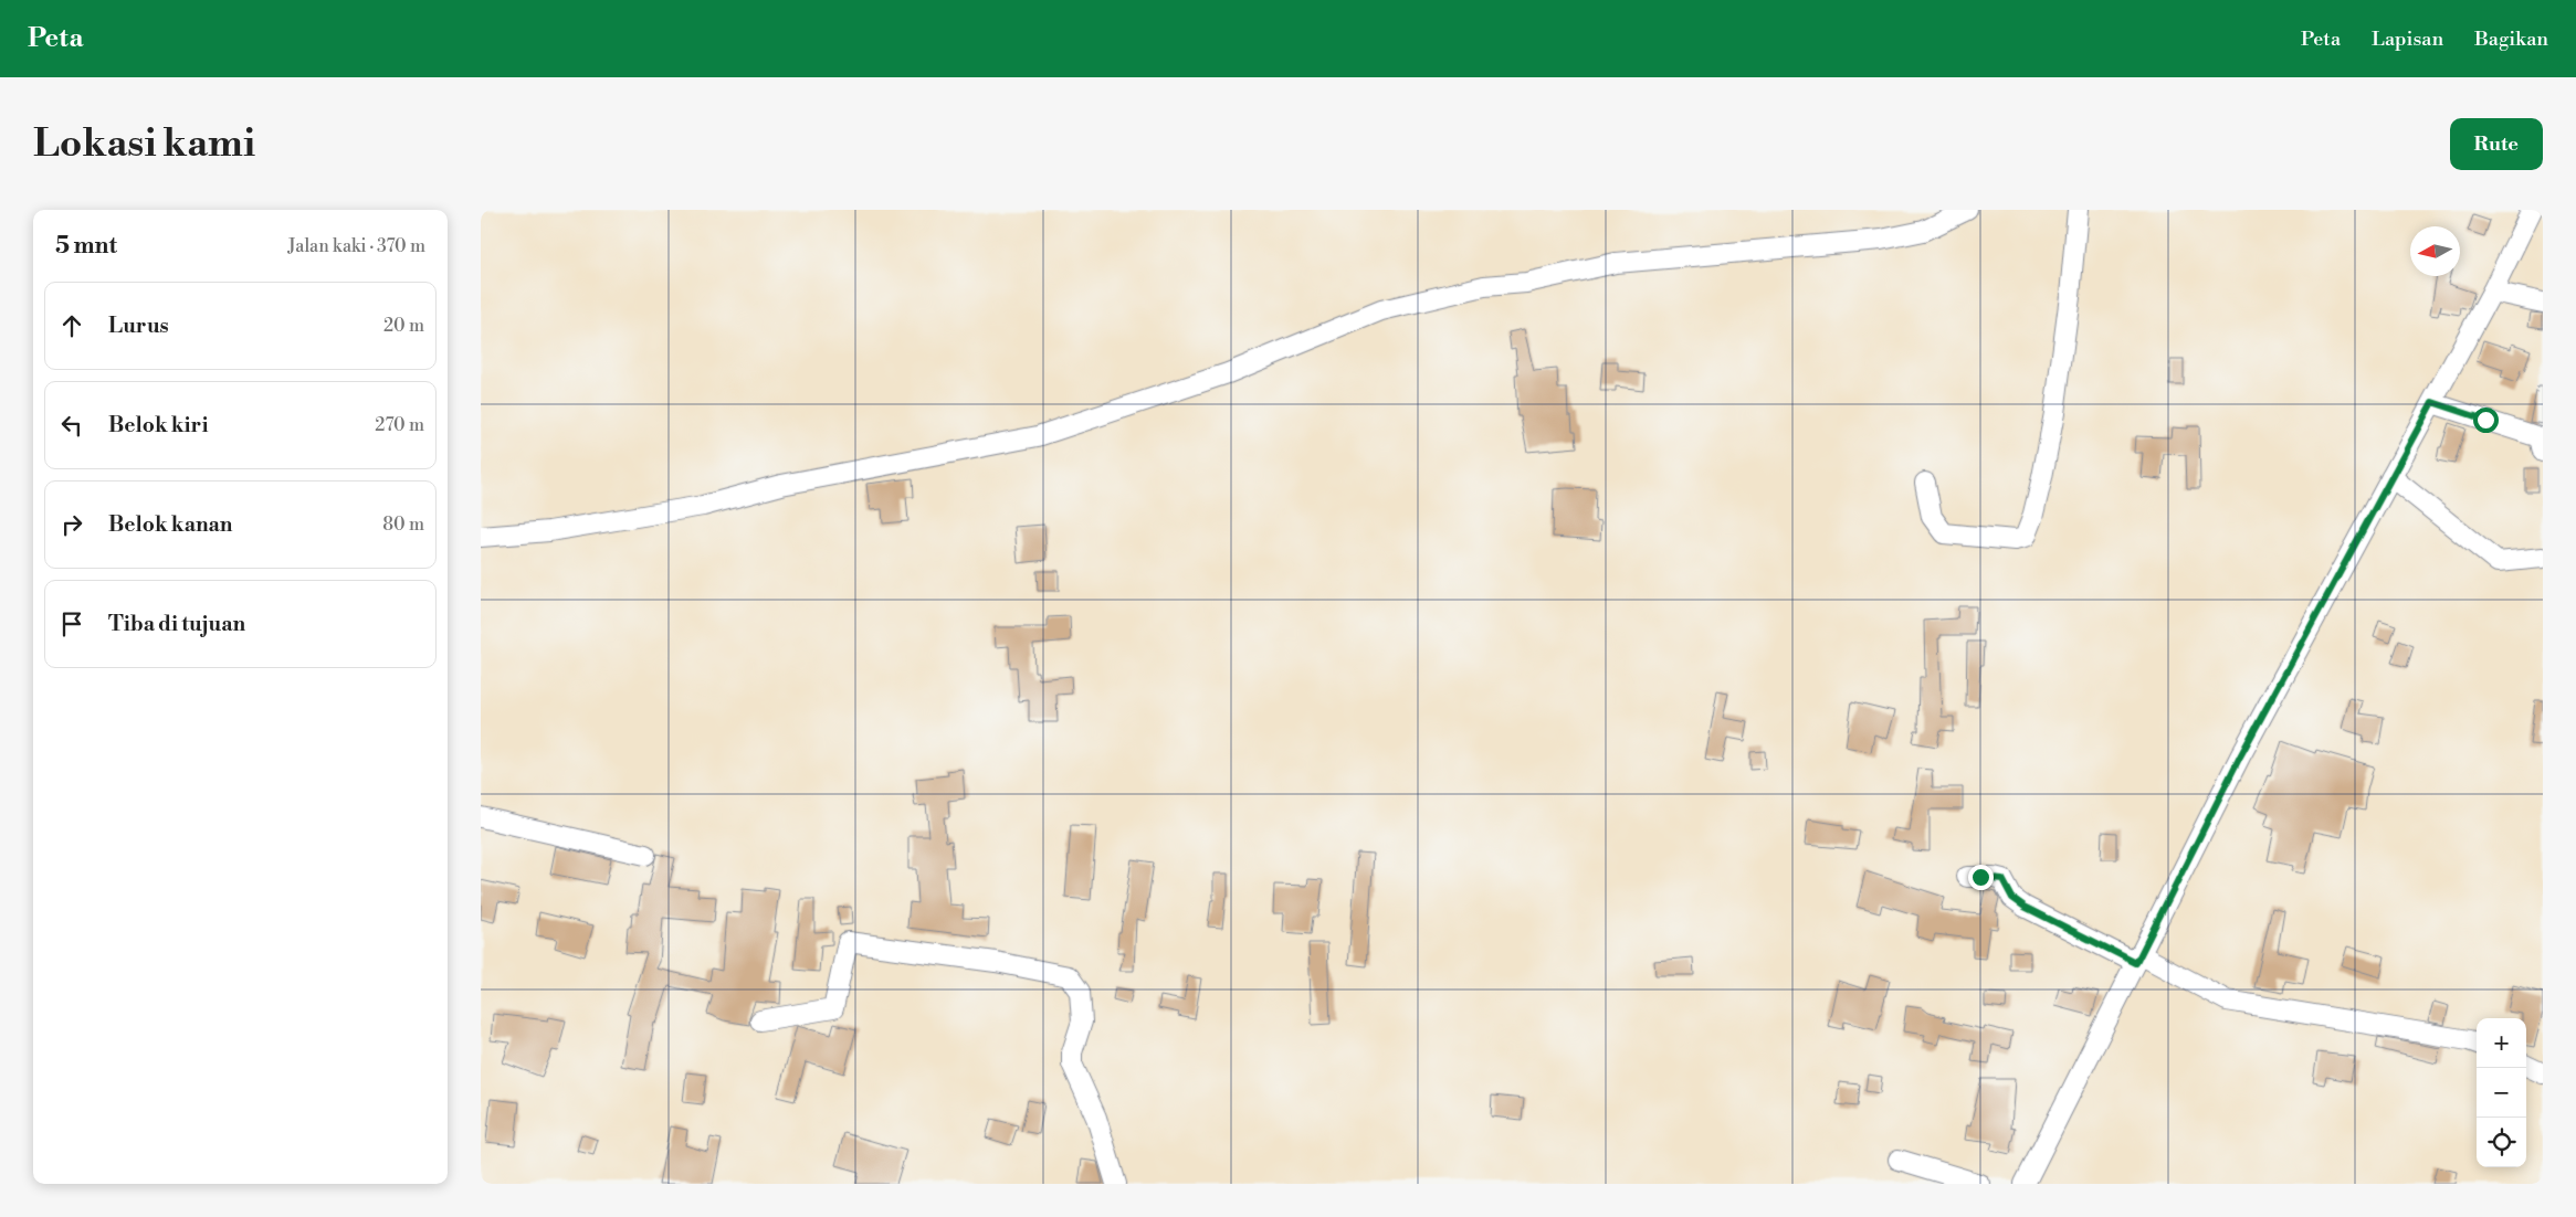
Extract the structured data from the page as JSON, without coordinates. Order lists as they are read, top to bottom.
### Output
{
  "north": "left",
  "page": {
    "header": "Peta",
    "nav": ["Peta", "Lapisan", "Bagikan"],
    "buttons": "Rute",
    "title": "Lokasi kami",
    "heading": ["5 mnt", "Jalan kaki · 370 m"],
    "list": [
      ["Lurus", "20 m"],
      ["Belok kiri", "270 m"],
      ["Belok kanan", "80 m"],
      "Tiba di tujuan"
    ],
    "map_buttons": ["+", "−"]
  }
}
